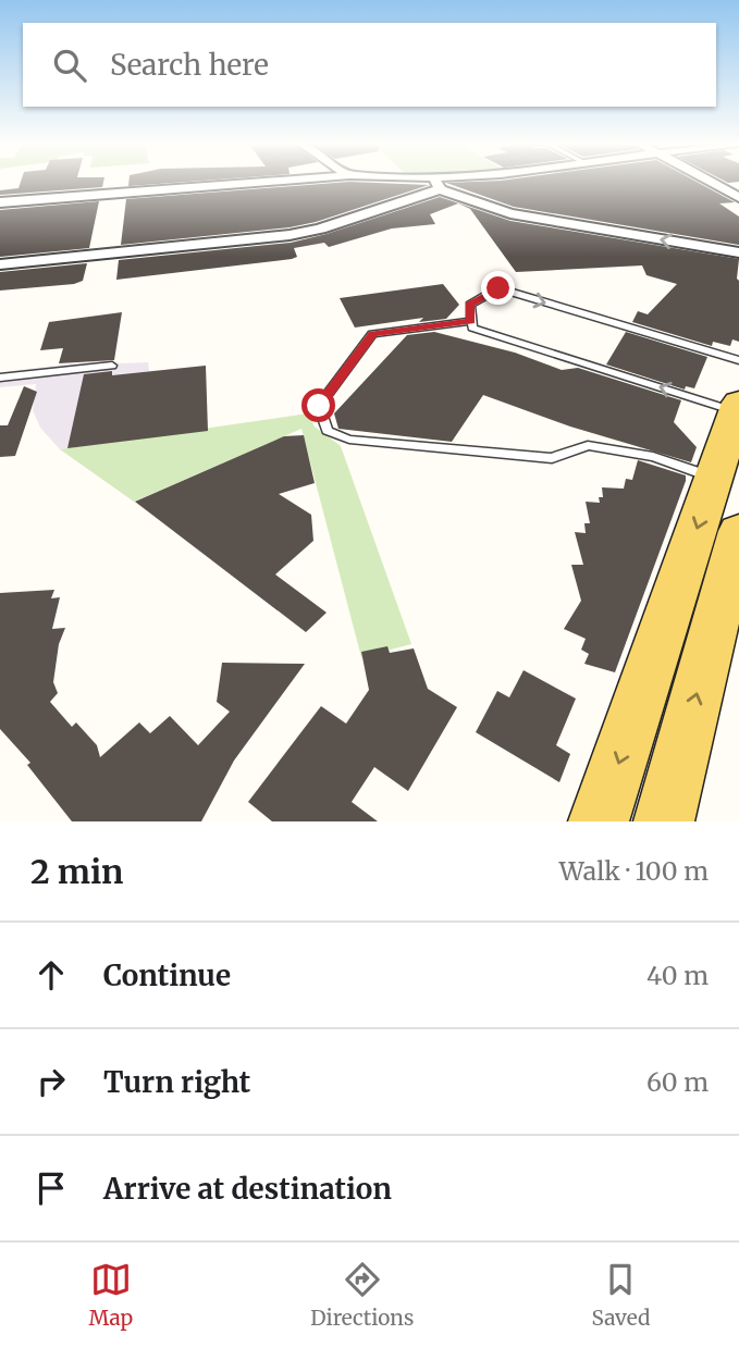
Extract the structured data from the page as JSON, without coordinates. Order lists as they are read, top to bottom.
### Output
{
  "page": {
    "search": "Search here",
    "heading": ["2 min", "Walk · 100 m"],
    "list": [
      ["Continue", "40 m"],
      ["Turn right", "60 m"],
      "Arrive at destination"
    ],
    "nav": ["Map", "Directions", "Saved"]
  }
}
